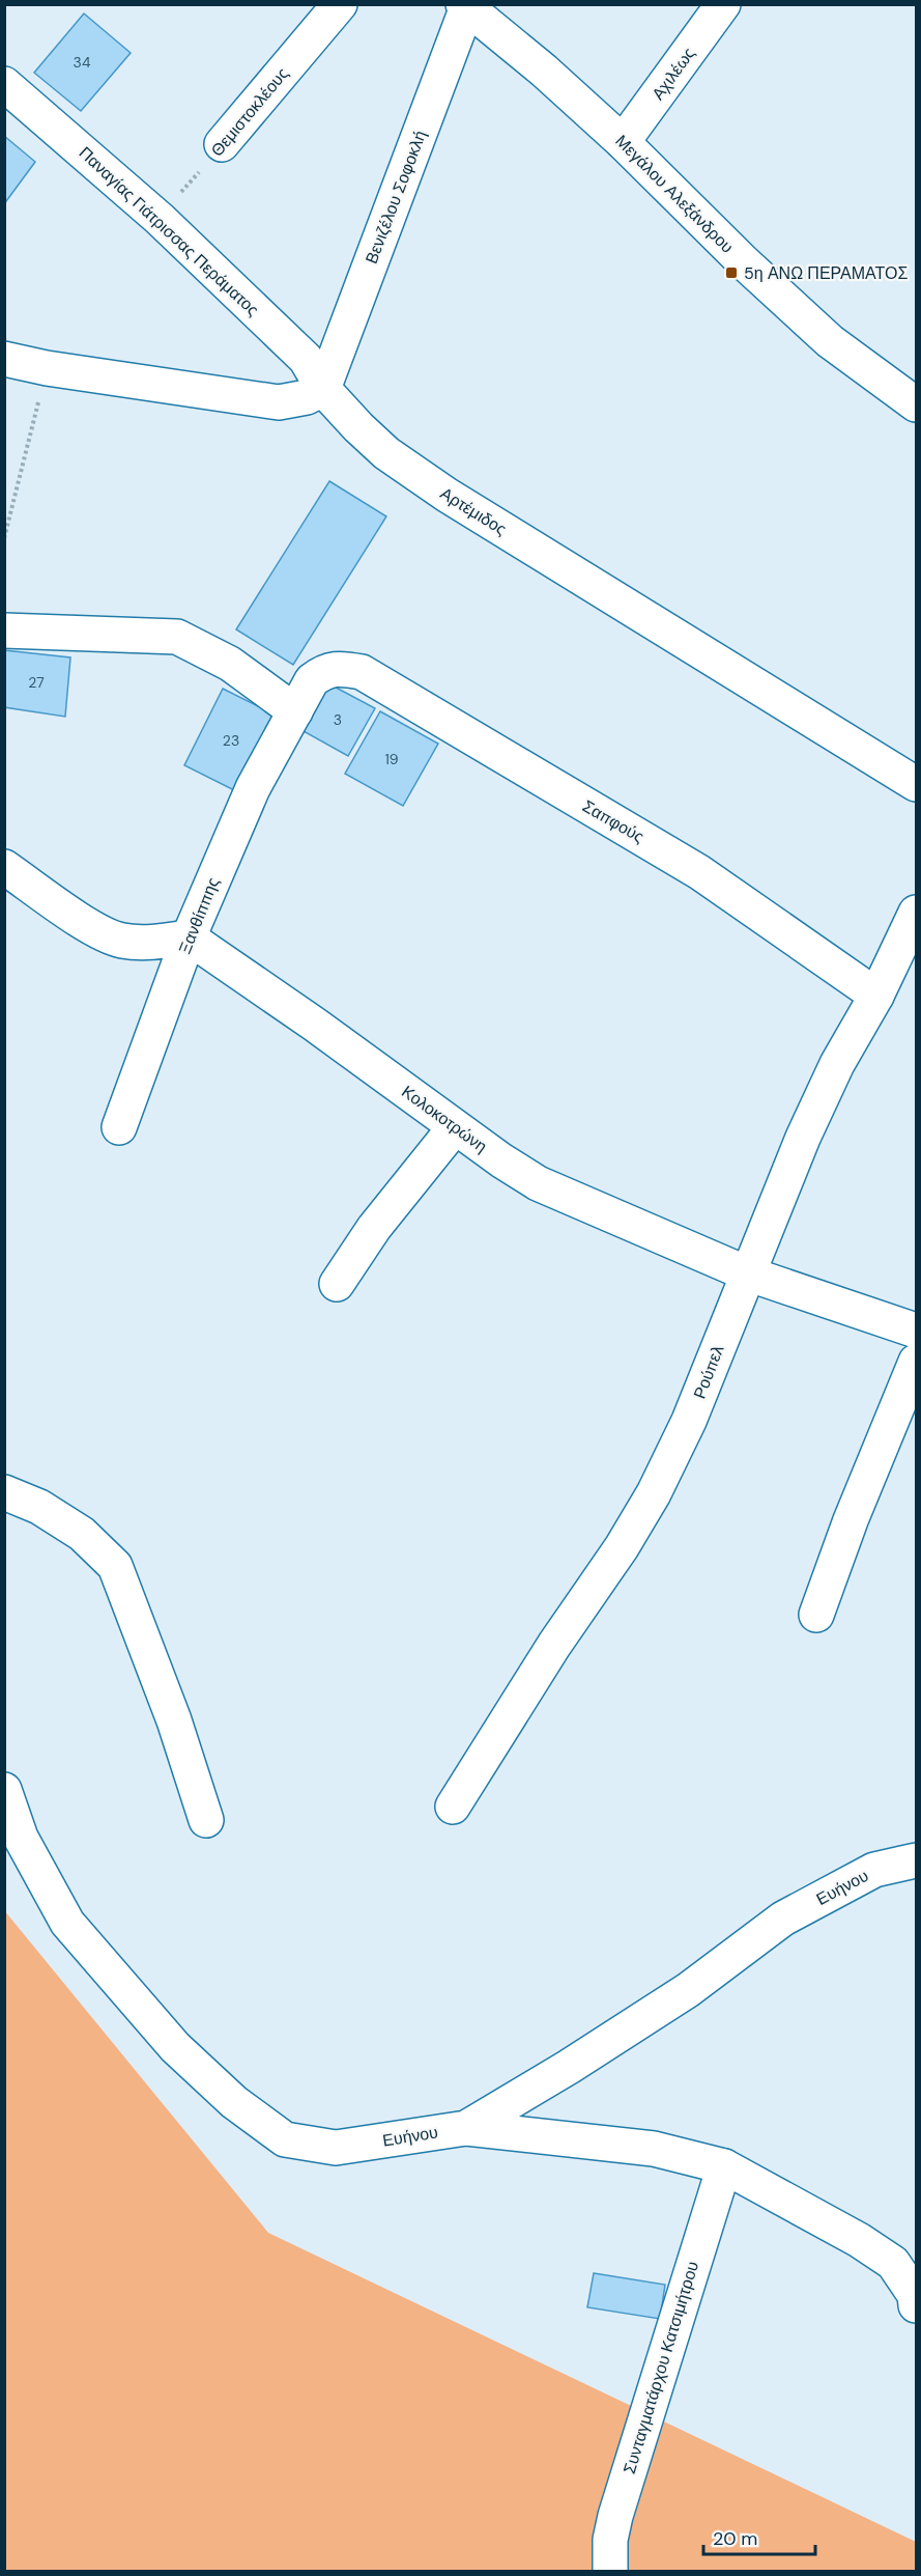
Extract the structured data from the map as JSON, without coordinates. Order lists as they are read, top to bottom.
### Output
{
  "streets": {
    "street": [
      "Αχιλέως",
      "Θεμιστοκλέους",
      "Μεγάλου Αλεξάνδρου",
      "Βενιζέλου Σοφοκλή",
      "Παναγίας Γιάτρισσας Περάματος",
      "Αρτέμιδος",
      "Σαπφούς",
      "Ξανθίππης",
      "Κολοκοτρώνη",
      "Ρούπελ",
      "Ευήνου",
      "Συνταγματάρχου Κατσιμήτρου"
    ]
  },
  "crossings": [
    ["Αχιλέως", "Μεγάλου Αλεξάνδρου"],
    ["Θεμιστοκλέους", "Παναγίας Γιάτρισσας Περάματος"],
    ["Μεγάλου Αλεξάνδρου", "Βενιζέλου Σοφοκλή"],
    ["Βενιζέλου Σοφοκλή", "Παναγίας Γιάτρισσας Περάματος"],
    ["Βενιζέλου Σοφοκλή", "Αρτέμιδος"],
    ["Παναγίας Γιάτρισσας Περάματος", "Αρτέμιδος"],
    ["Σαπφούς", "Ξανθίππης"],
    ["Σαπφούς", "Ρούπελ"],
    ["Ξανθίππης", "Κολοκοτρώνη"],
    ["Κολοκοτρώνη", "Ρούπελ"]
  ],
  "places": {
    "transit": ["5η ΑΝΩ ΠΕΡΑΜΑΤΟΣ"]
  },
  "house_numbers": [
    "34",
    "27",
    "3",
    "23",
    "19"
  ],
  "scale_bar": "20 m"
}
